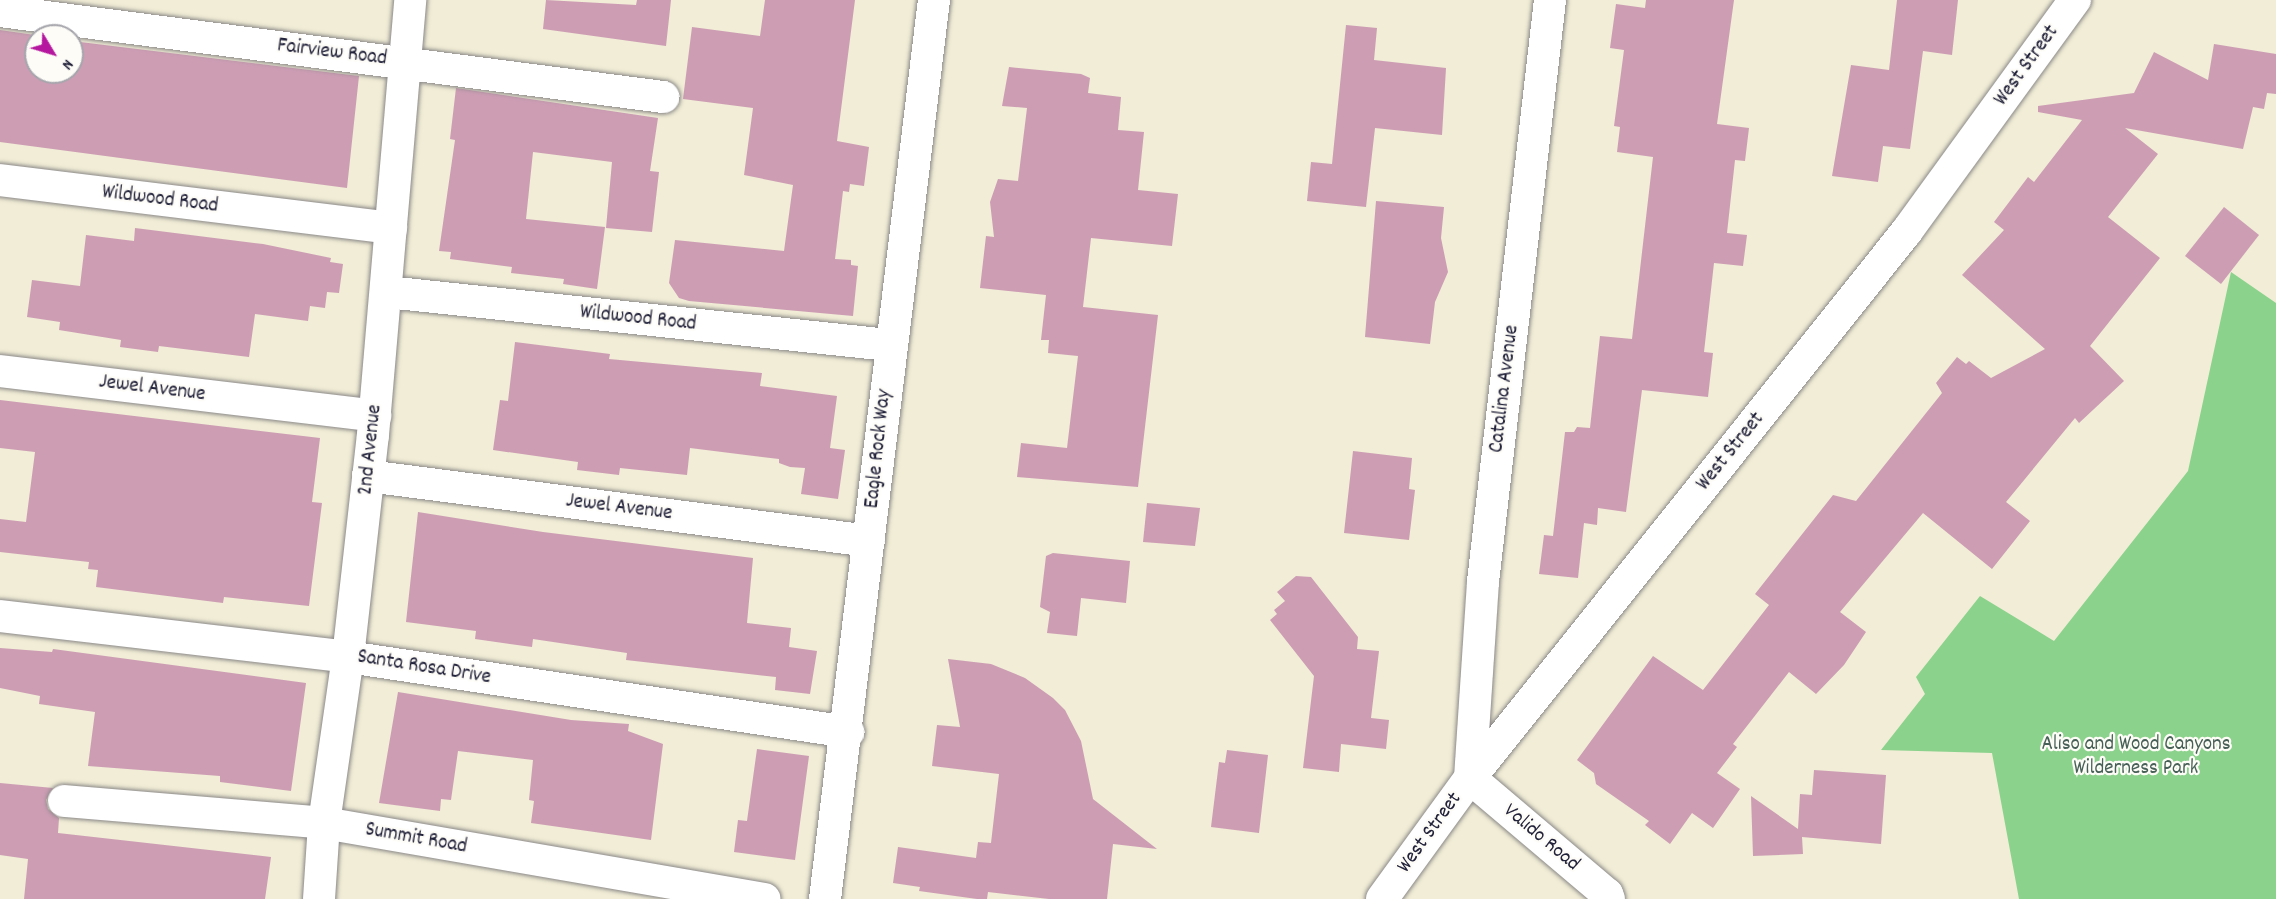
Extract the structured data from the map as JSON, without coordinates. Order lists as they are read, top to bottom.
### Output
{
  "streets": {
    "street": [
      "Fairview Road",
      "West Street",
      "Wildwood Road",
      "Jewel Avenue",
      "Catalina Avenue",
      "Eagle Rock Way",
      "2nd Avenue",
      "Santa Rosa Drive",
      "Valido Road",
      "Summit Road"
    ]
  },
  "crossings": [
    ["Fairview Road", "2nd Avenue"],
    ["West Street", "Catalina Avenue"],
    ["West Street", "Valido Road"],
    ["Wildwood Road", "Eagle Rock Way"],
    ["Wildwood Road", "2nd Avenue"],
    ["Jewel Avenue", "Eagle Rock Way"],
    ["Jewel Avenue", "2nd Avenue"],
    ["Catalina Avenue", "Valido Road"],
    ["Eagle Rock Way", "Santa Rosa Drive"],
    ["2nd Avenue", "Santa Rosa Drive"],
    ["2nd Avenue", "Summit Road"]
  ],
  "parks": ["Aliso and Wood Canyons Wilderness Park"],
  "north": "bottom right"
}
